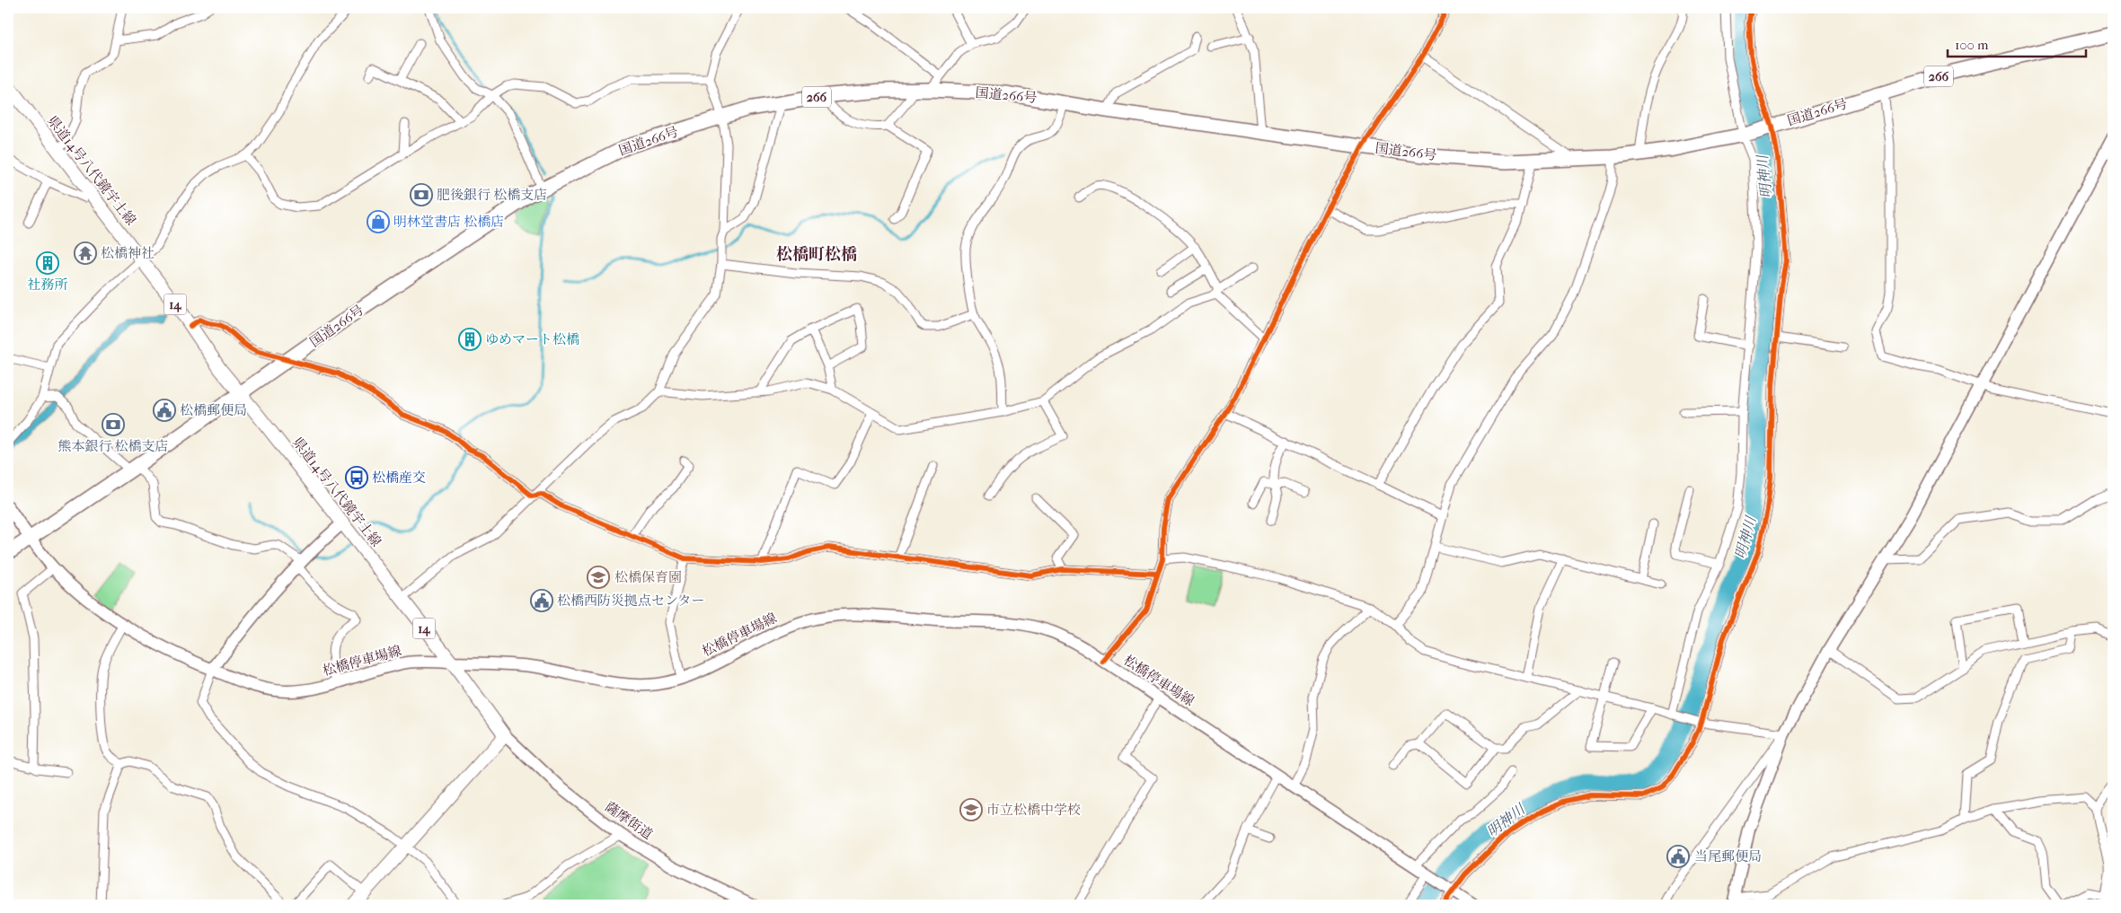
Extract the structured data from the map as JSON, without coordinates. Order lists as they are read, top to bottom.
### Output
{
  "streets": {
    "highway": ["266", "国道266号"],
    "main road": [
      "県道14号八代鏡宇土線",
      "14",
      "松橋停車場線",
      "薩摩街道"
    ]
  },
  "crossings": [
    ["国道266号", "県道14号八代鏡宇土線"],
    ["国道266号", "松橋停車場線"],
    ["県道14号八代鏡宇土線", "松橋停車場線"],
    ["県道14号八代鏡宇土線", "薩摩街道"]
  ],
  "districts": ["松橋町松橋"],
  "water": ["明神川"],
  "places": {
    "bank": ["肥後銀行 松橋支店", "熊本銀行 松橋支店"],
    "shop": ["明林堂書店 松橋店"],
    "temple": ["松橋神社"],
    "building": ["社務所", "ゆめマート松橋"],
    "public building": ["松橋郵便局", "松橋西防災拠点センター", "当尾郵便局"],
    "bus stop": ["松橋産交"],
    "school or university": ["松橋保育園", "市立松橋中学校"]
  },
  "scale_bar": "100 m"
}
